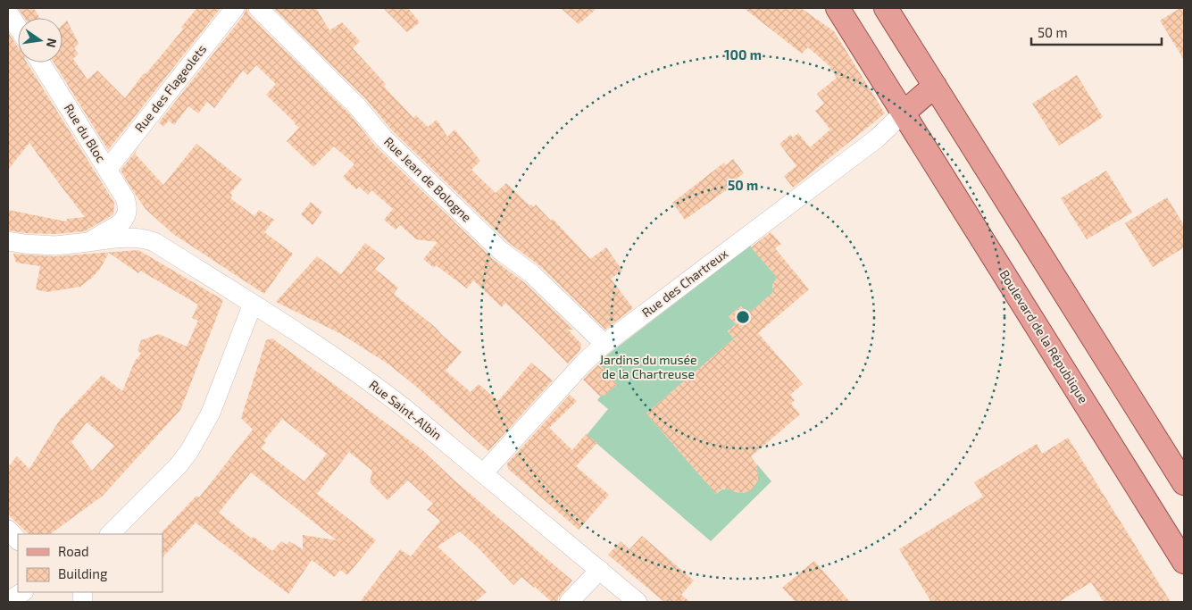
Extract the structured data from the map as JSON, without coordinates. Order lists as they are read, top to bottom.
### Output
{
  "streets": {
    "main road": ["Boulevard de la République"],
    "street": [
      "Rue des Flageolets",
      "Rue du Bloc",
      "Rue Jean de Bologne",
      "Rue des Chartreux",
      "Rue Saint-Albin"
    ]
  },
  "crossings": [
    ["Rue des Flageolets", "Rue du Bloc"],
    ["Rue du Bloc", "Rue Saint-Albin"],
    ["Rue Jean de Bologne", "Rue des Chartreux"],
    ["Rue des Chartreux", "Boulevard de la République"],
    ["Rue des Chartreux", "Rue Saint-Albin"]
  ],
  "parks": ["Jardins du musée de la Chartreuse"],
  "legend": ["Road", "Building"],
  "scale_bar": "50 m",
  "north": "right",
  "rings": ["100 m", "50 m"]
}
